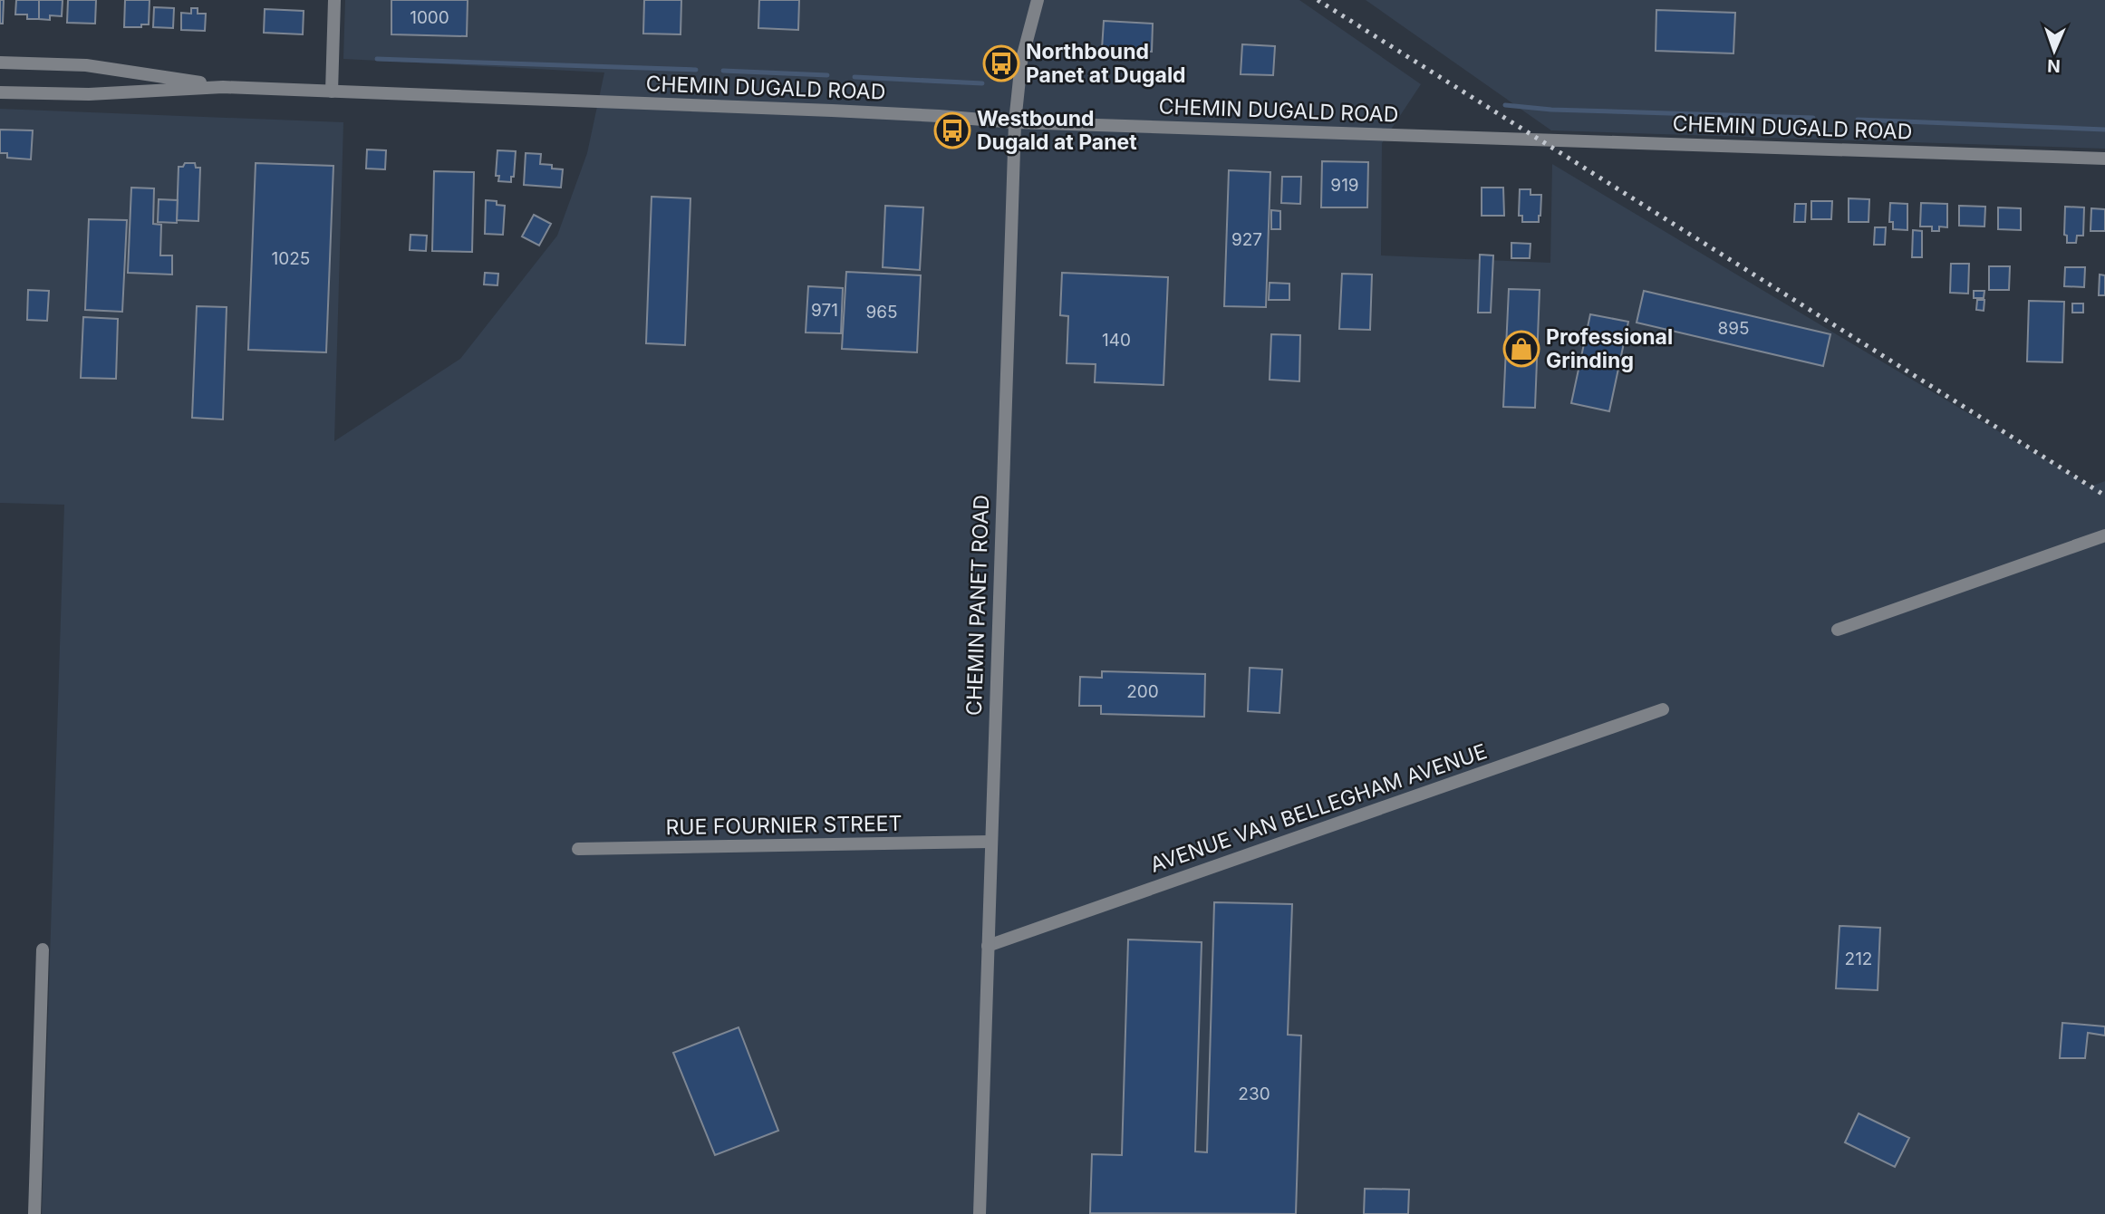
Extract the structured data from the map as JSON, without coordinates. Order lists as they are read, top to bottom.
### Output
{
  "streets": {
    "street": [
      "CHEMIN DUGALD ROAD",
      "CHEMIN PANET ROAD",
      "AVENUE VAN BELLEGHAM AVENUE",
      "RUE FOURNIER STREET"
    ]
  },
  "crossings": [
    ["CHEMIN DUGALD ROAD", "CHEMIN PANET ROAD"],
    ["CHEMIN PANET ROAD", "AVENUE VAN BELLEGHAM AVENUE"],
    ["CHEMIN PANET ROAD", "RUE FOURNIER STREET"]
  ],
  "places": {
    "bus stop": ["Northbound Panet at Dugald", "Westbound Dugald at Panet"],
    "shop": ["Professional Grinding"]
  },
  "house_numbers": [
    "1000",
    "919",
    "927",
    "1025",
    "971",
    "965",
    "895",
    "140",
    "200",
    "212",
    "230"
  ],
  "north": "bottom"
}
